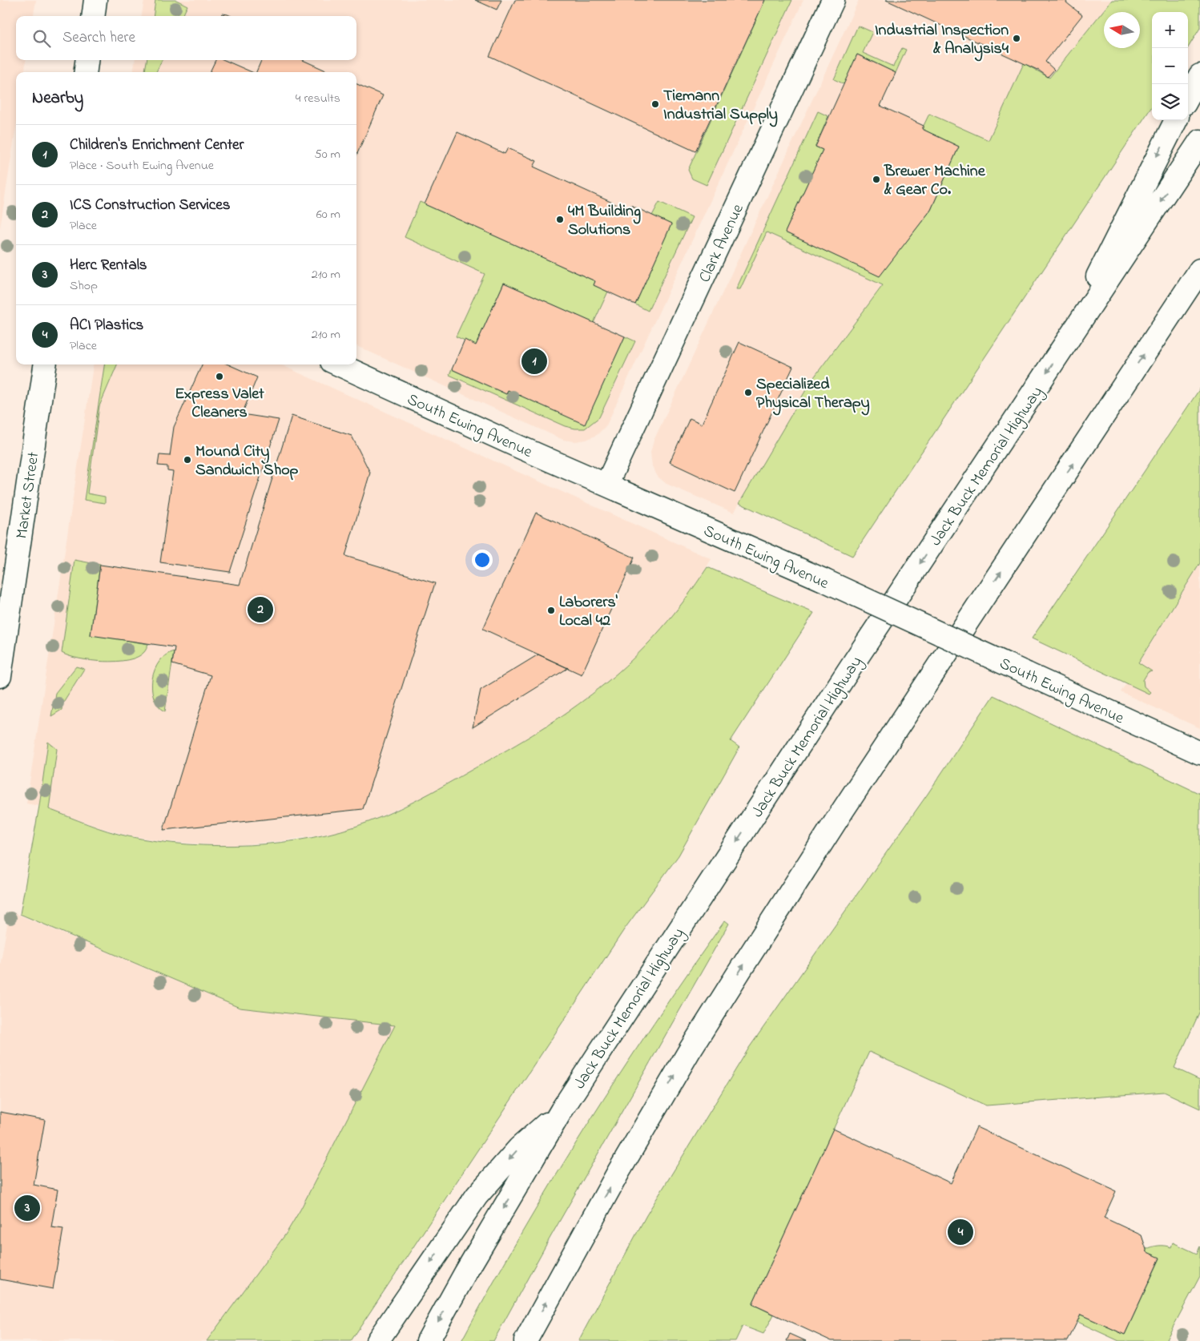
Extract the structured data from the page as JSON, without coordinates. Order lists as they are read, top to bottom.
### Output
{
  "streets": {
    "main road": [
      "Clark Avenue",
      "South Ewing Avenue",
      "Jack Buck Memorial Highway",
      "Market Street"
    ]
  },
  "crossings": [
    ["Clark Avenue", "South Ewing Avenue"]
  ],
  "places": [
    "Industrial Inspection & Analysis4",
    "Tiemann Industrial Supply",
    "Brewer Machine & Gear Co.",
    "4M Building Solutions",
    "Express Valet Cleaners",
    "Specialized Physical Therapy",
    "Mound City Sandwich Shop",
    "Laborers' Local 42"
  ],
  "north": "left",
  "page": {
    "map_buttons": ["+", "−"],
    "search": "Search here",
    "heading": ["Nearby", "4 results"],
    "list": [
      {
        "mark": "1",
        "name": "Children's Enrichment Center",
        "note": "Place · South Ewing Avenue",
        "value": "50 m"
      },
      {
        "mark": "2",
        "name": "ICS Construction Services",
        "note": "Place",
        "value": "60 m"
      },
      {
        "mark": "3",
        "name": "Herc Rentals",
        "note": "Shop",
        "value": "210 m"
      },
      {
        "mark": "4",
        "name": "ACI Plastics",
        "note": "Place",
        "value": "210 m"
      }
    ],
    "pins": [
      "1",
      "2",
      "3",
      "4"
    ]
  }
}
